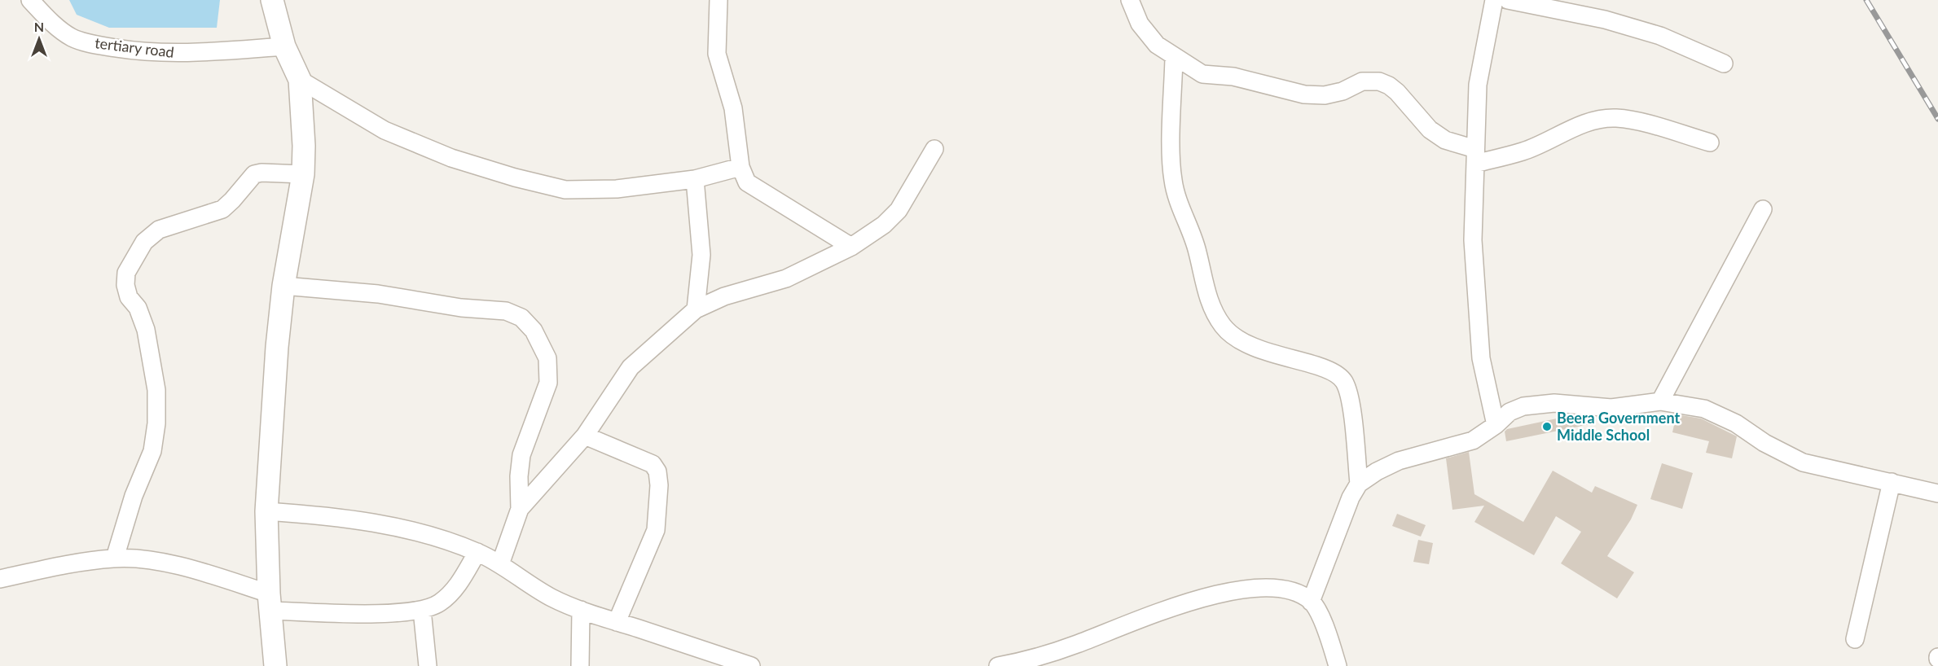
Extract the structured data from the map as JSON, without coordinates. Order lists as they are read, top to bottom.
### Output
{
  "streets": {
    "street": ["tertiary road"]
  },
  "places": ["Beera Government Middle School"],
  "north": "top"
}
